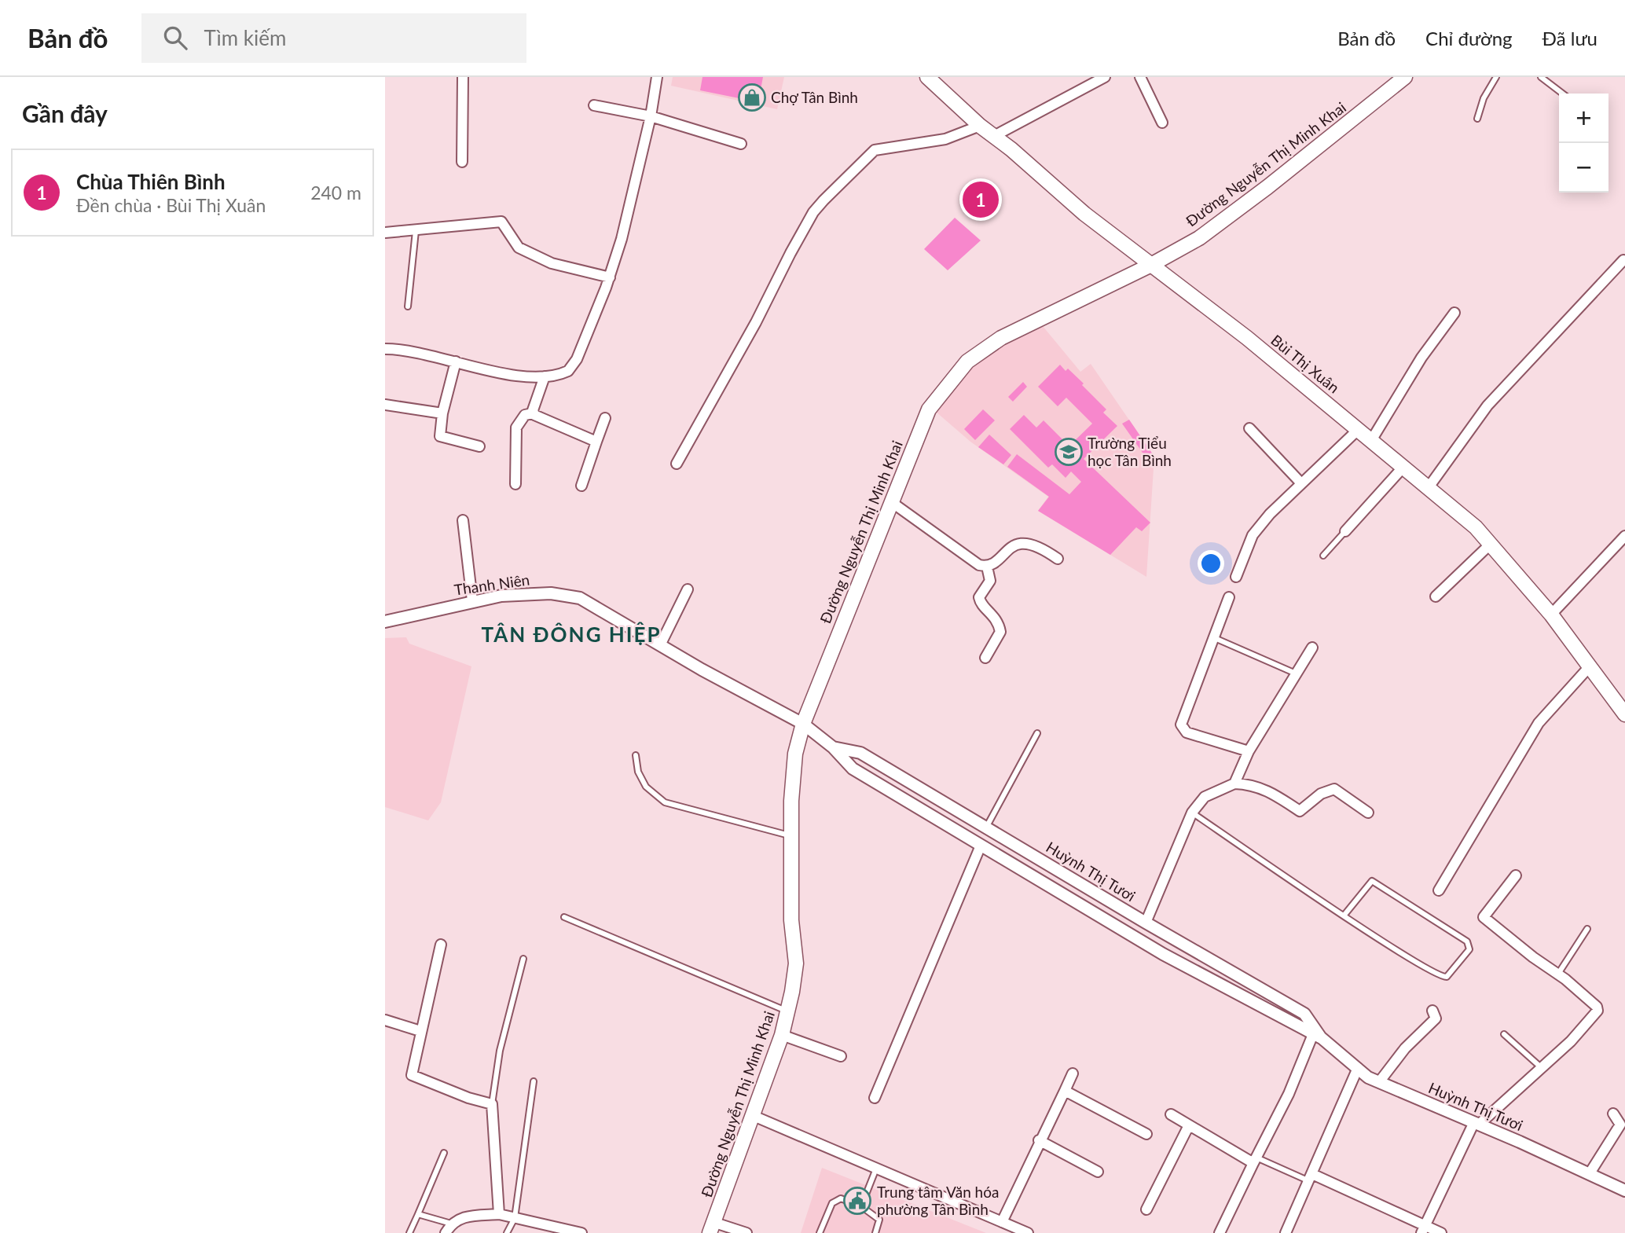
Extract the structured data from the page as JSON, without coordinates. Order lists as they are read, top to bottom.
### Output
{
  "streets": {
    "main road": ["Đường Nguyễn Thị Minh Khai", "Bùi Thị Xuân"],
    "street": ["Thanh Niên", "Huỳnh Thị Tươi"]
  },
  "crossings": [
    ["Đường Nguyễn Thị Minh Khai", "Bùi Thị Xuân"],
    ["Đường Nguyễn Thị Minh Khai", "Thanh Niên"],
    ["Đường Nguyễn Thị Minh Khai", "Huỳnh Thị Tươi"],
    ["Thanh Niên", "Huỳnh Thị Tươi"]
  ],
  "districts": ["TÂN ĐÔNG HIỆP"],
  "places": {
    "shop": ["Chợ Tân Bình"],
    "school or university": ["Trường Tiểu học Tân Bình"],
    "public building": ["Trung tâm Văn hóa phường Tân Bình"]
  },
  "page": {
    "header": "Bản đồ",
    "search": "Tìm kiếm",
    "nav": ["Bản đồ", "Chỉ đường", "Đã lưu"],
    "heading": "Gần đây",
    "map_buttons": ["+", "−"],
    "list": [
      {
        "mark": "1",
        "name": "Chùa Thiên Bình",
        "note": "Đền chùa · Bùi Thị Xuân",
        "value": "240 m"
      }
    ],
    "pins": "1"
  }
}
